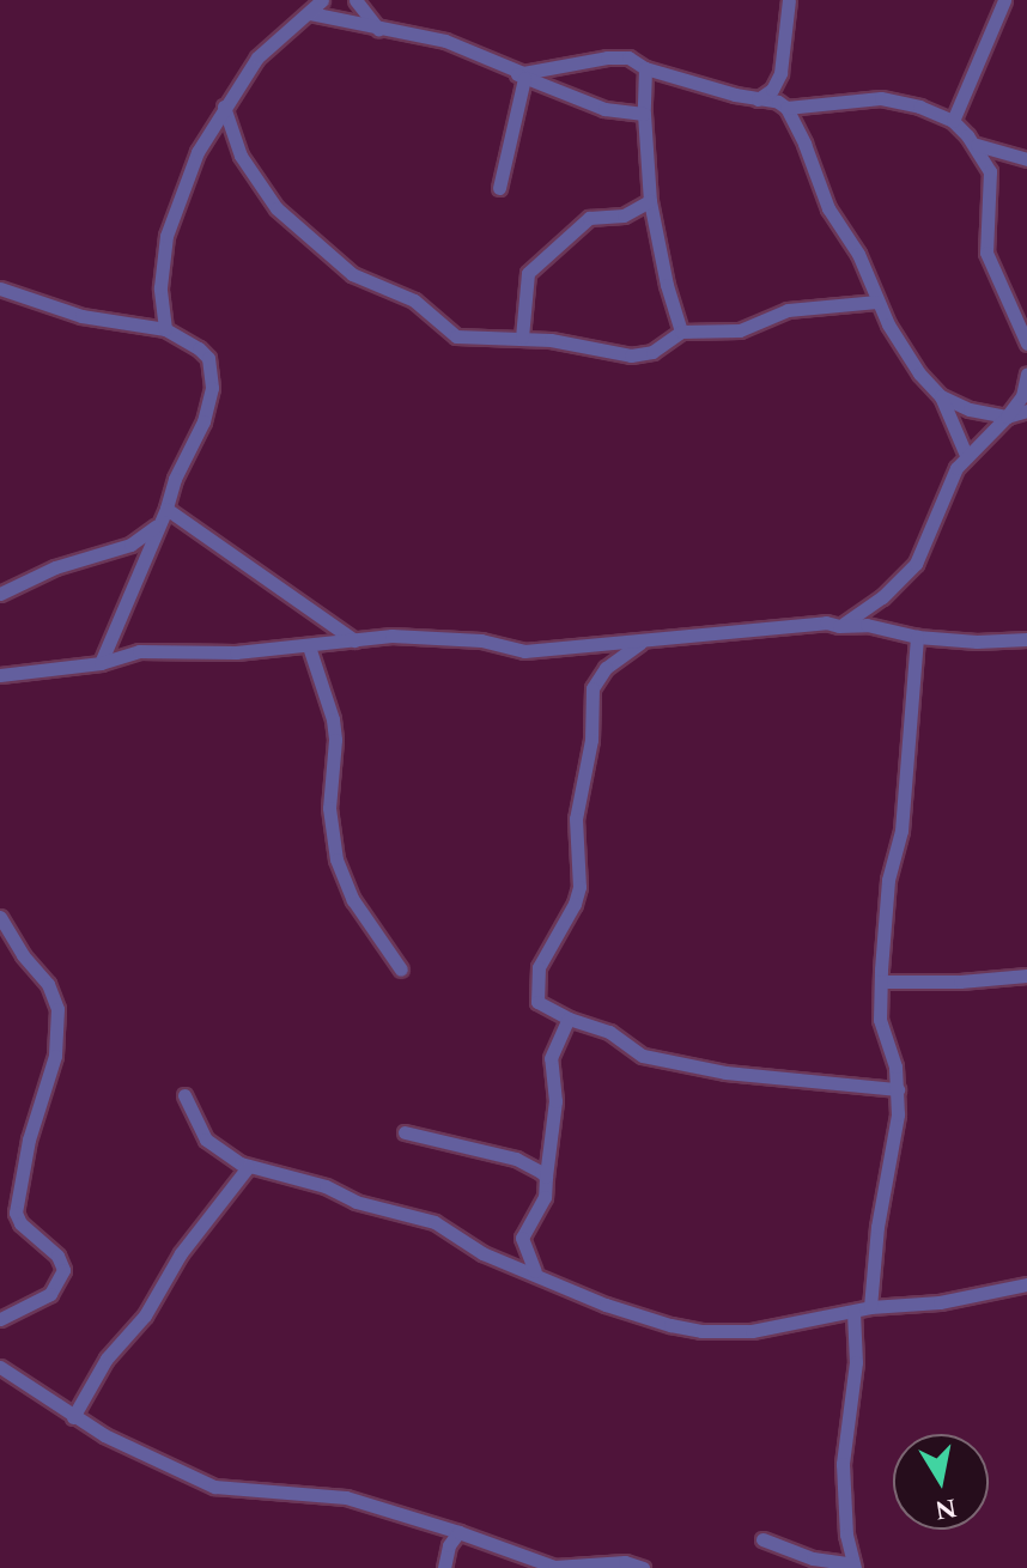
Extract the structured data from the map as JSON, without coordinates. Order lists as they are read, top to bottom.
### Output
{
  "north": "bottom"
}
